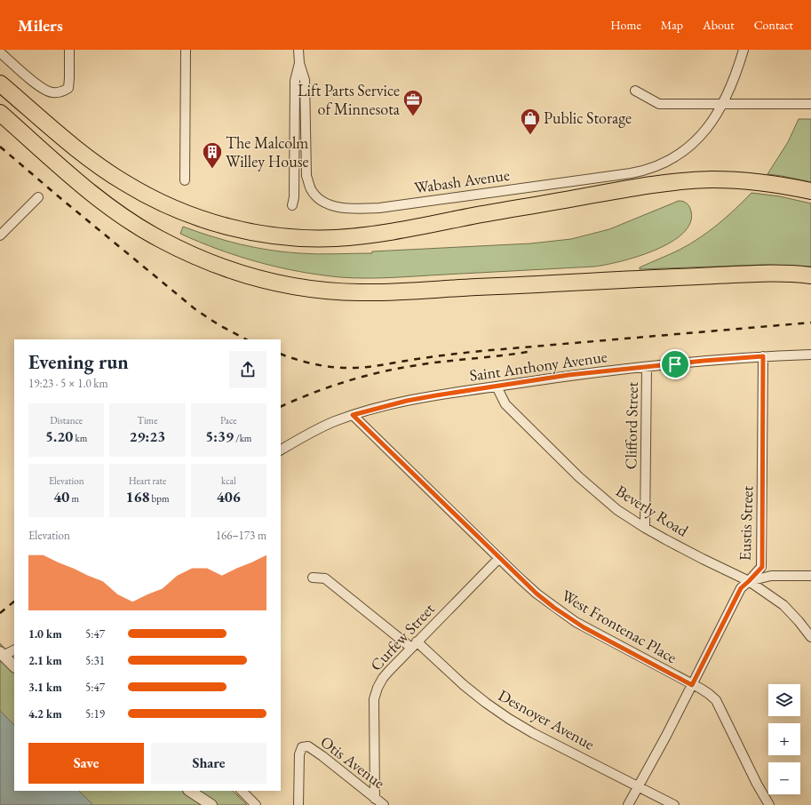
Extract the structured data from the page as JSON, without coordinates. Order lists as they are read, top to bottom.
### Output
{
  "streets": {
    "street": [
      "Wabash Avenue",
      "Saint Anthony Avenue",
      "Clifford Street",
      "Beverly Road",
      "Eustis Street",
      "West Frontenac Place",
      "Curfew Street",
      "Desnoyer Avenue",
      "Otis Avenue"
    ]
  },
  "crossings": [
    ["Saint Anthony Avenue", "Clifford Street"],
    ["Saint Anthony Avenue", "Beverly Road"],
    ["Saint Anthony Avenue", "Eustis Street"],
    ["Saint Anthony Avenue", "West Frontenac Place"],
    ["Clifford Street", "Beverly Road"],
    ["Beverly Road", "Eustis Street"],
    ["Eustis Street", "West Frontenac Place"],
    ["Eustis Street", "Desnoyer Avenue"],
    ["West Frontenac Place", "Curfew Street"],
    ["Curfew Street", "Desnoyer Avenue"],
    ["Curfew Street", "Otis Avenue"]
  ],
  "places": {
    "office": ["Lift Parts Service of Minnesota"],
    "shop": ["Public Storage"],
    "building": ["The Malcolm Willey House"]
  },
  "page": {
    "header": "Milers",
    "nav": [
      "Home",
      "Map",
      "About",
      "Contact"
    ],
    "heading": ["Evening run", "19:23 · 5 × 1.0 km"],
    "stats": [
      ["Distance", "5.20 km"],
      ["Time", "29:23"],
      ["Pace", "5:39 /km"],
      ["Elevation", "40 m"],
      ["Heart rate", "168 bpm"],
      ["kcal", "406"]
    ],
    "chart": ["Elevation", "166–173 m"],
    "list": [
      {
        "name": "1.0 km",
        "note": "5:47"
      },
      {
        "name": "2.1 km",
        "note": "5:31"
      },
      {
        "name": "3.1 km",
        "note": "5:47"
      },
      {
        "name": "4.2 km",
        "note": "5:19"
      }
    ],
    "map_buttons": ["+", "−"],
    "buttons": ["Save", "Share"]
  }
}
